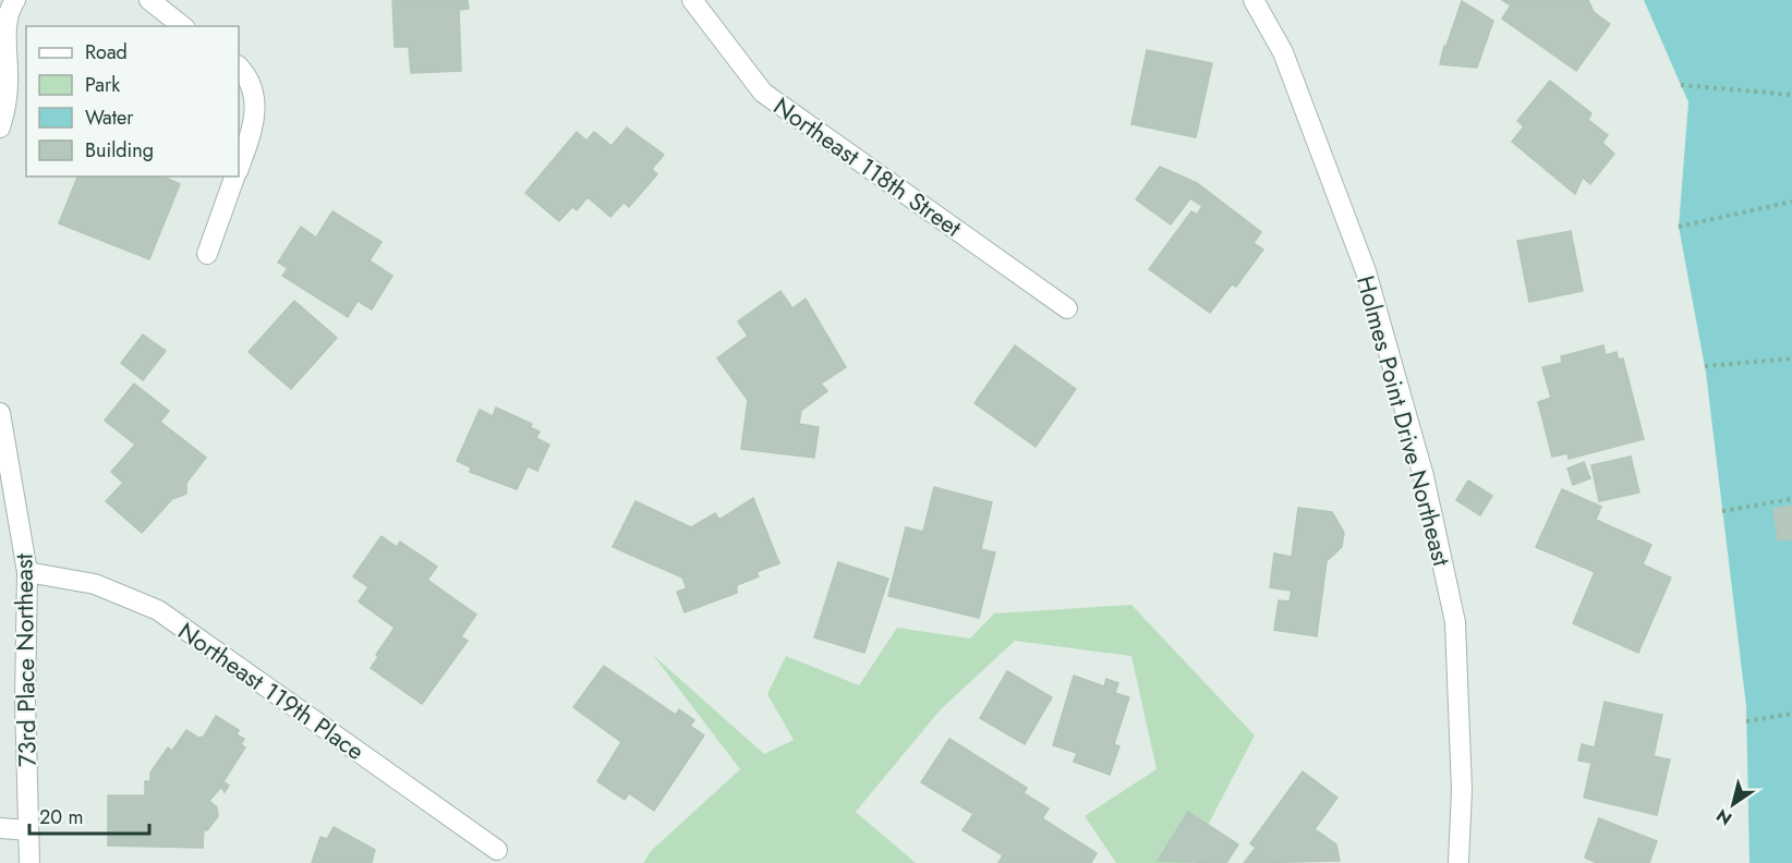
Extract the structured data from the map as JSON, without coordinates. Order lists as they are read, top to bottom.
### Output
{
  "streets": {
    "street": [
      "Northeast 118th Street",
      "Holmes Point Drive Northeast",
      "73rd Place Northeast",
      "Northeast 119th Place"
    ]
  },
  "crossings": [
    ["73rd Place Northeast", "Northeast 119th Place"]
  ],
  "legend": [
    "Road",
    "Park",
    "Water",
    "Building"
  ],
  "scale_bar": "20 m",
  "north": "bottom left"
}
